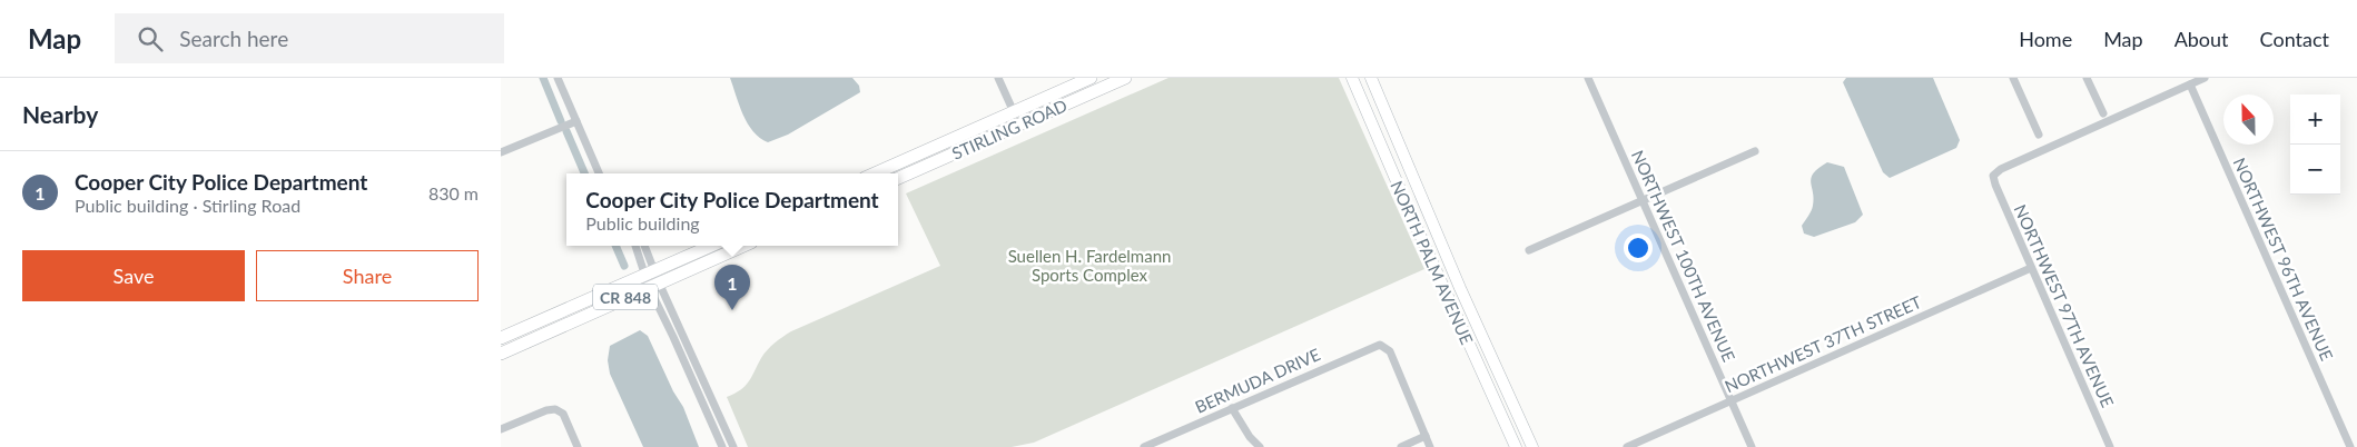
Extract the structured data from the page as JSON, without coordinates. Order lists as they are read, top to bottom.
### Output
{
  "streets": {
    "main road": ["STIRLING ROAD", "NORTH PALM AVENUE", "CR 848"],
    "street": [
      "NORTHWEST 100TH AVENUE",
      "NORTHWEST 96TH AVENUE",
      "NORTHWEST 97TH AVENUE",
      "NORTHWEST 37TH STREET",
      "BERMUDA DRIVE"
    ]
  },
  "crossings": [
    ["NORTHWEST 100TH AVENUE", "NORTHWEST 37TH STREET"],
    ["NORTHWEST 96TH AVENUE", "NORTHWEST 97TH AVENUE"],
    ["NORTHWEST 97TH AVENUE", "NORTHWEST 37TH STREET"]
  ],
  "parks": ["Suellen H. Fardelmann Sports Complex"],
  "north": "top",
  "page": {
    "header": "Map",
    "search": "Search here",
    "nav": [
      "Home",
      "Map",
      "About",
      "Contact"
    ],
    "heading": "Nearby",
    "map_buttons": ["+", "−"],
    "list": [
      {
        "mark": "1",
        "name": "Cooper City Police Department",
        "note": "Public building · Stirling Road",
        "value": "830 m"
      }
    ],
    "popup": ["Cooper City Police Department", "Public building"],
    "buttons": ["Save", "Share"],
    "pins": "1"
  }
}
